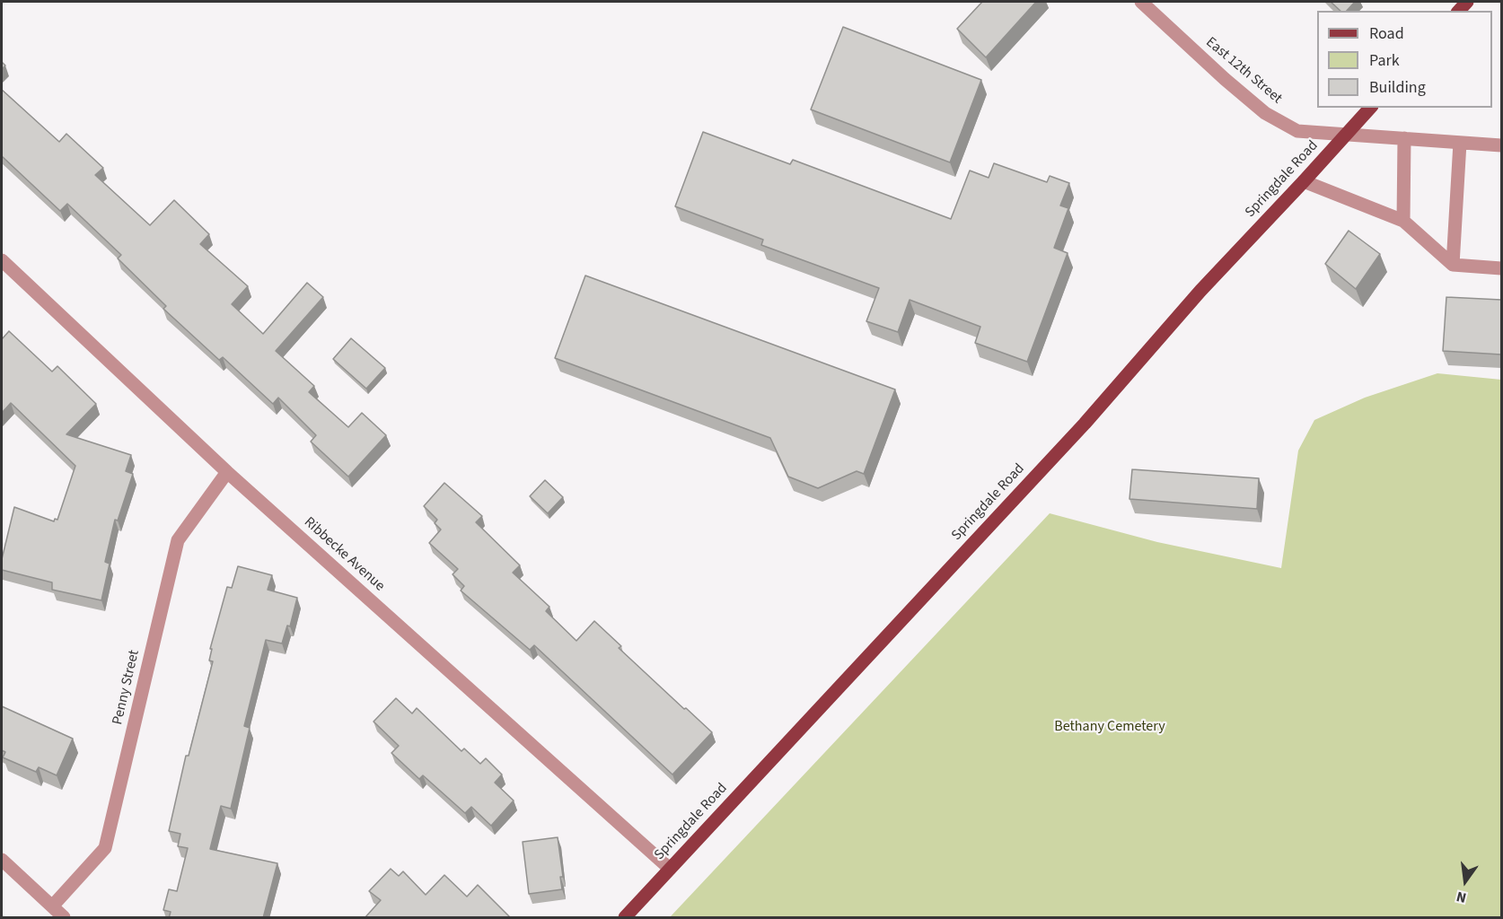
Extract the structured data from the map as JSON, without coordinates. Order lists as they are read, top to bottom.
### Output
{
  "streets": {
    "main road": ["Springdale Road"],
    "street": ["East 12th Street", "Ribbecke Avenue", "Penny Street"]
  },
  "crossings": [
    ["East 12th Street", "Springdale Road"],
    ["Springdale Road", "Ribbecke Avenue"],
    ["Ribbecke Avenue", "Penny Street"]
  ],
  "parks": ["Bethany Cemetery"],
  "legend": ["Road", "Park", "Building"],
  "north": "bottom"
}
